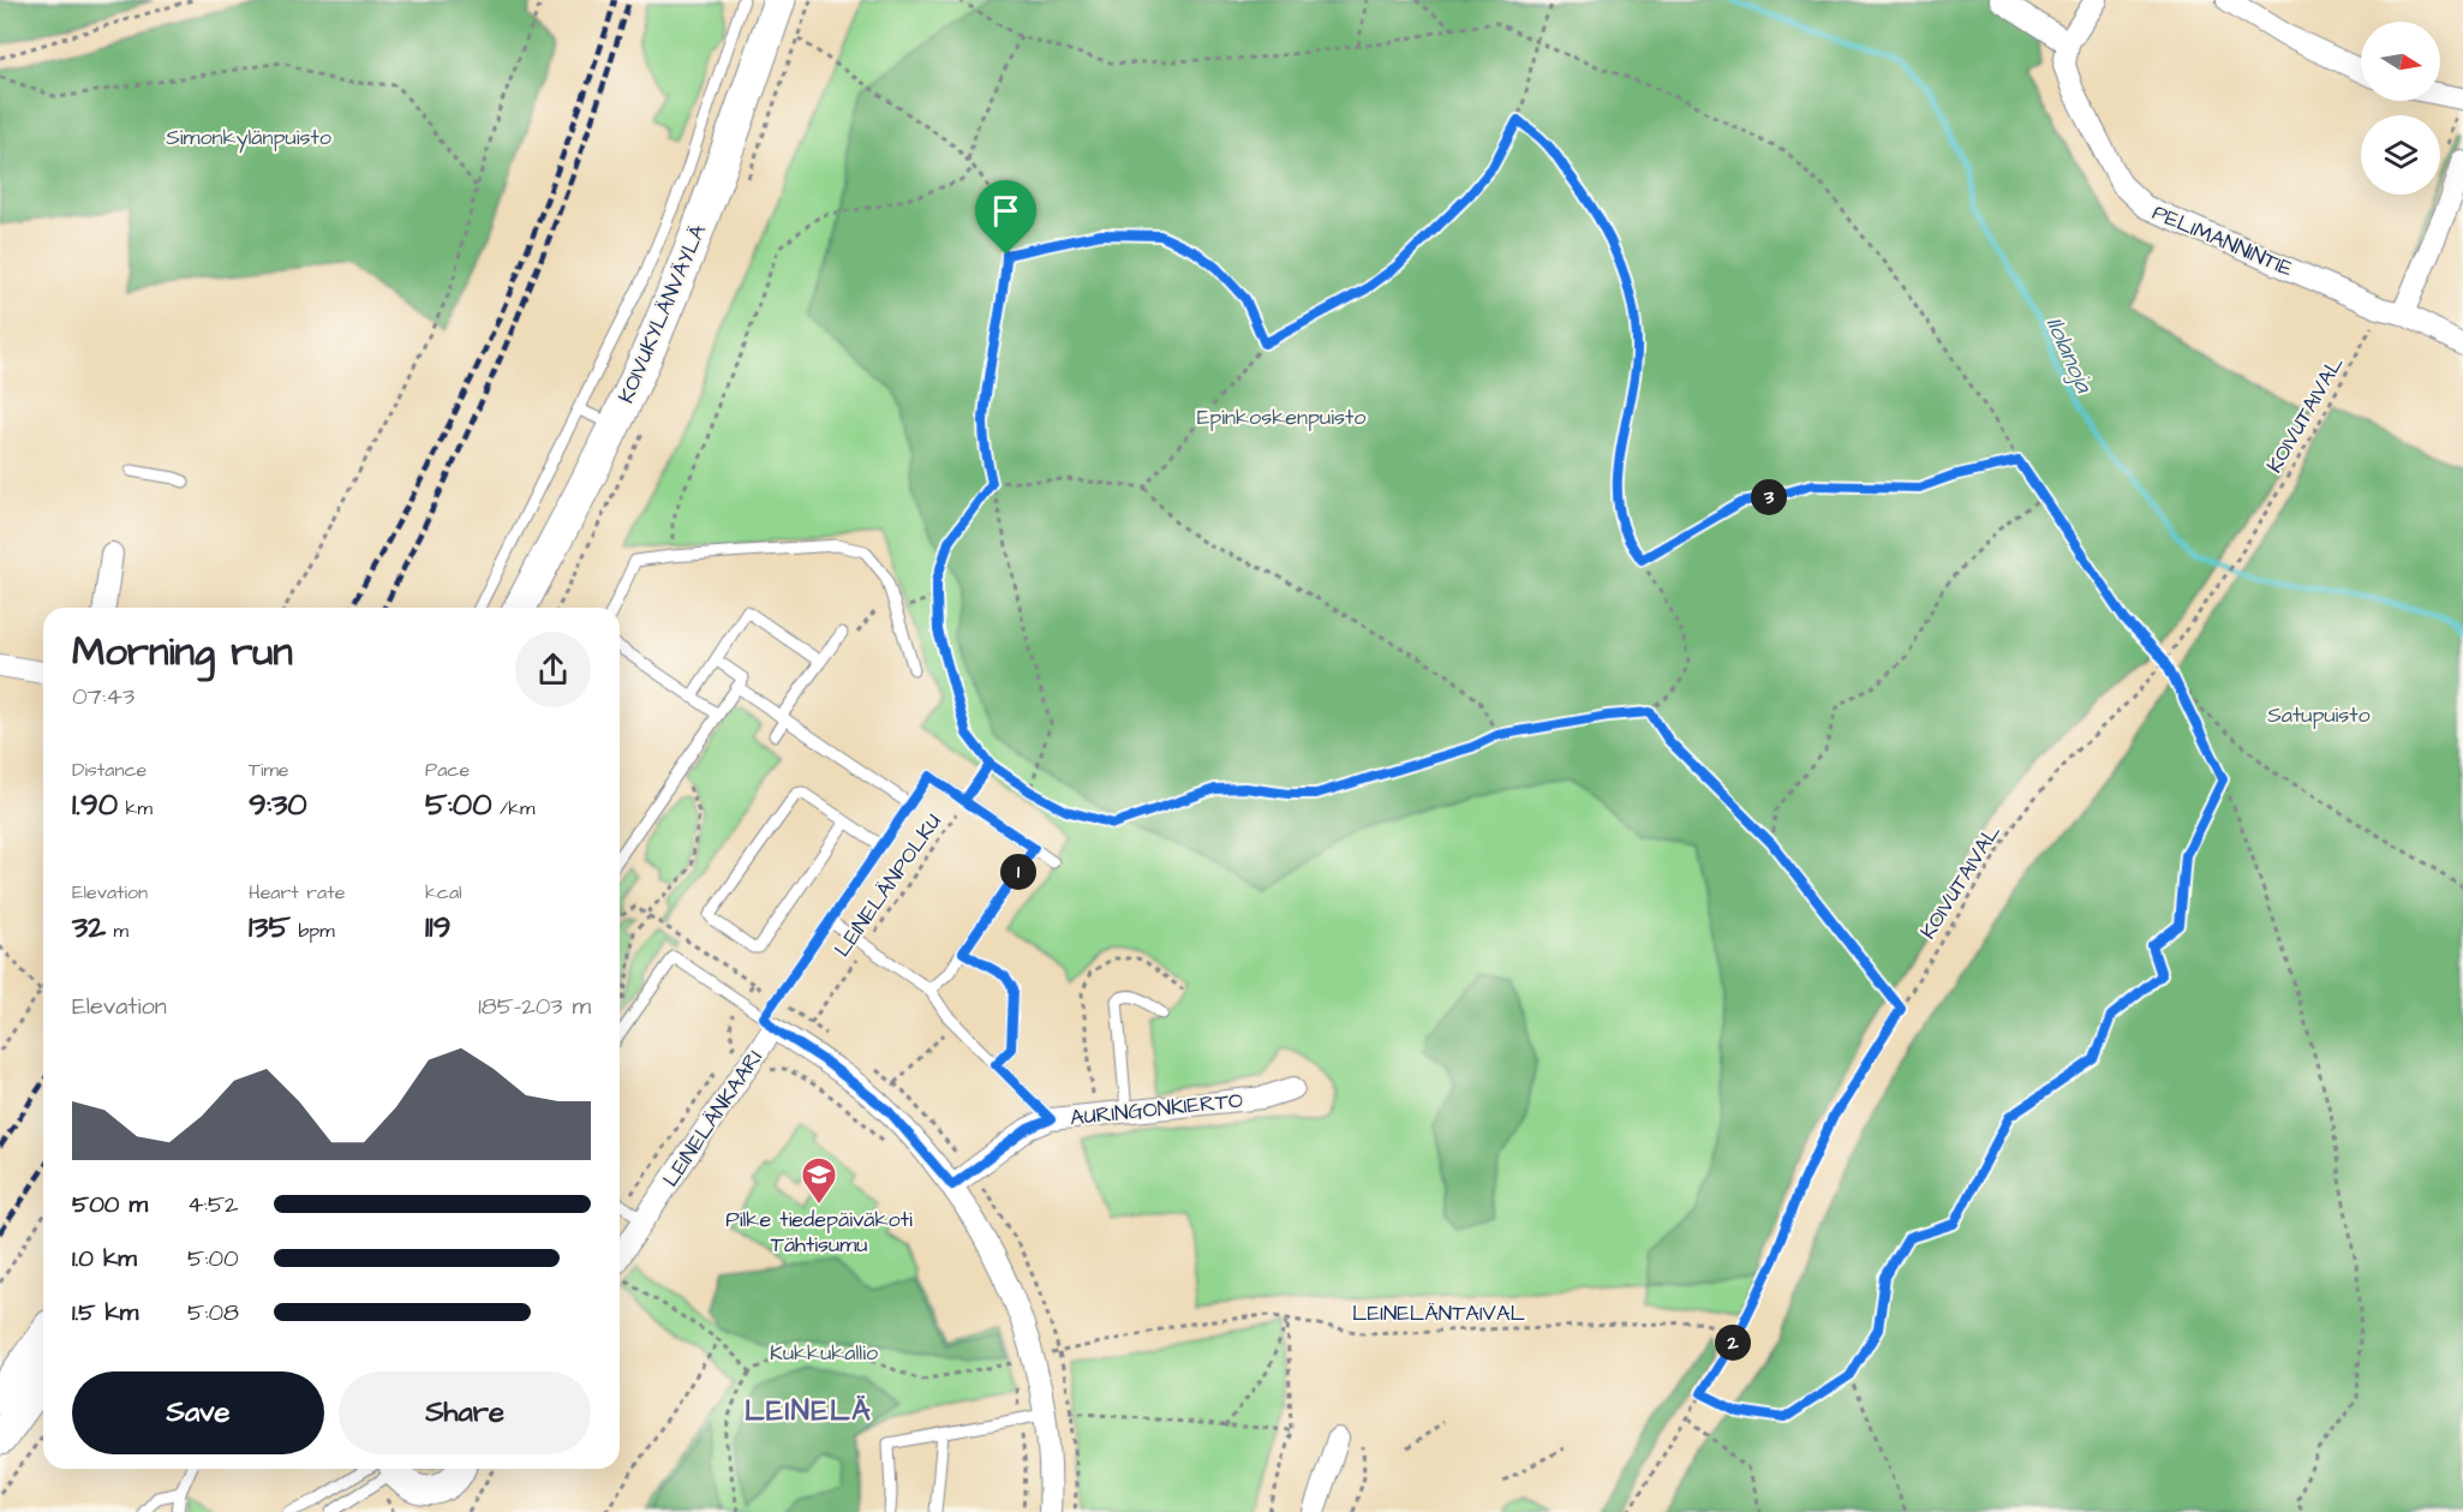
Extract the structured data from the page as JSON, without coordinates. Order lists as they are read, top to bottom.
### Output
{
  "streets": {
    "main road": ["KOIVUKYLÄNVÄYLÄ"],
    "street": ["PELIMANNINTIE", "AURINGONKIERTO", "LEINELÄNKAARI"],
    "path": ["KOIVUTAIVAL", "LEINELÄNPOLKU", "LEINELÄNTAIVAL"]
  },
  "crossings": [
    ["PELIMANNINTIE", "KOIVUTAIVAL"],
    ["KOIVUTAIVAL", "LEINELÄNTAIVAL"],
    ["AURINGONKIERTO", "LEINELÄNKAARI"]
  ],
  "districts": ["LEINELÄ"],
  "water": ["Ilolanoja"],
  "parks": [
    "Simonkylänpuisto",
    "Epinkoskenpuisto",
    "Satupuisto",
    "Kukkukallio"
  ],
  "places": {
    "school or university": ["Pilke tiedepäiväkoti Tähtisumu"]
  },
  "north": "right",
  "page": {
    "pins": ["3", "1", "2"],
    "heading": ["Morning run", "07:43"],
    "stats": [
      ["Distance", "1.90 km"],
      ["Time", "9:30"],
      ["Pace", "5:00 /km"],
      ["Elevation", "32 m"],
      ["Heart rate", "135 bpm"],
      ["kcal", "119"]
    ],
    "chart": ["Elevation", "185–203 m"],
    "list": [
      {
        "name": "500 m",
        "note": "4:52"
      },
      {
        "name": "1.0 km",
        "note": "5:00"
      },
      {
        "name": "1.5 km",
        "note": "5:08"
      }
    ],
    "buttons": ["Save", "Share"]
  }
}
